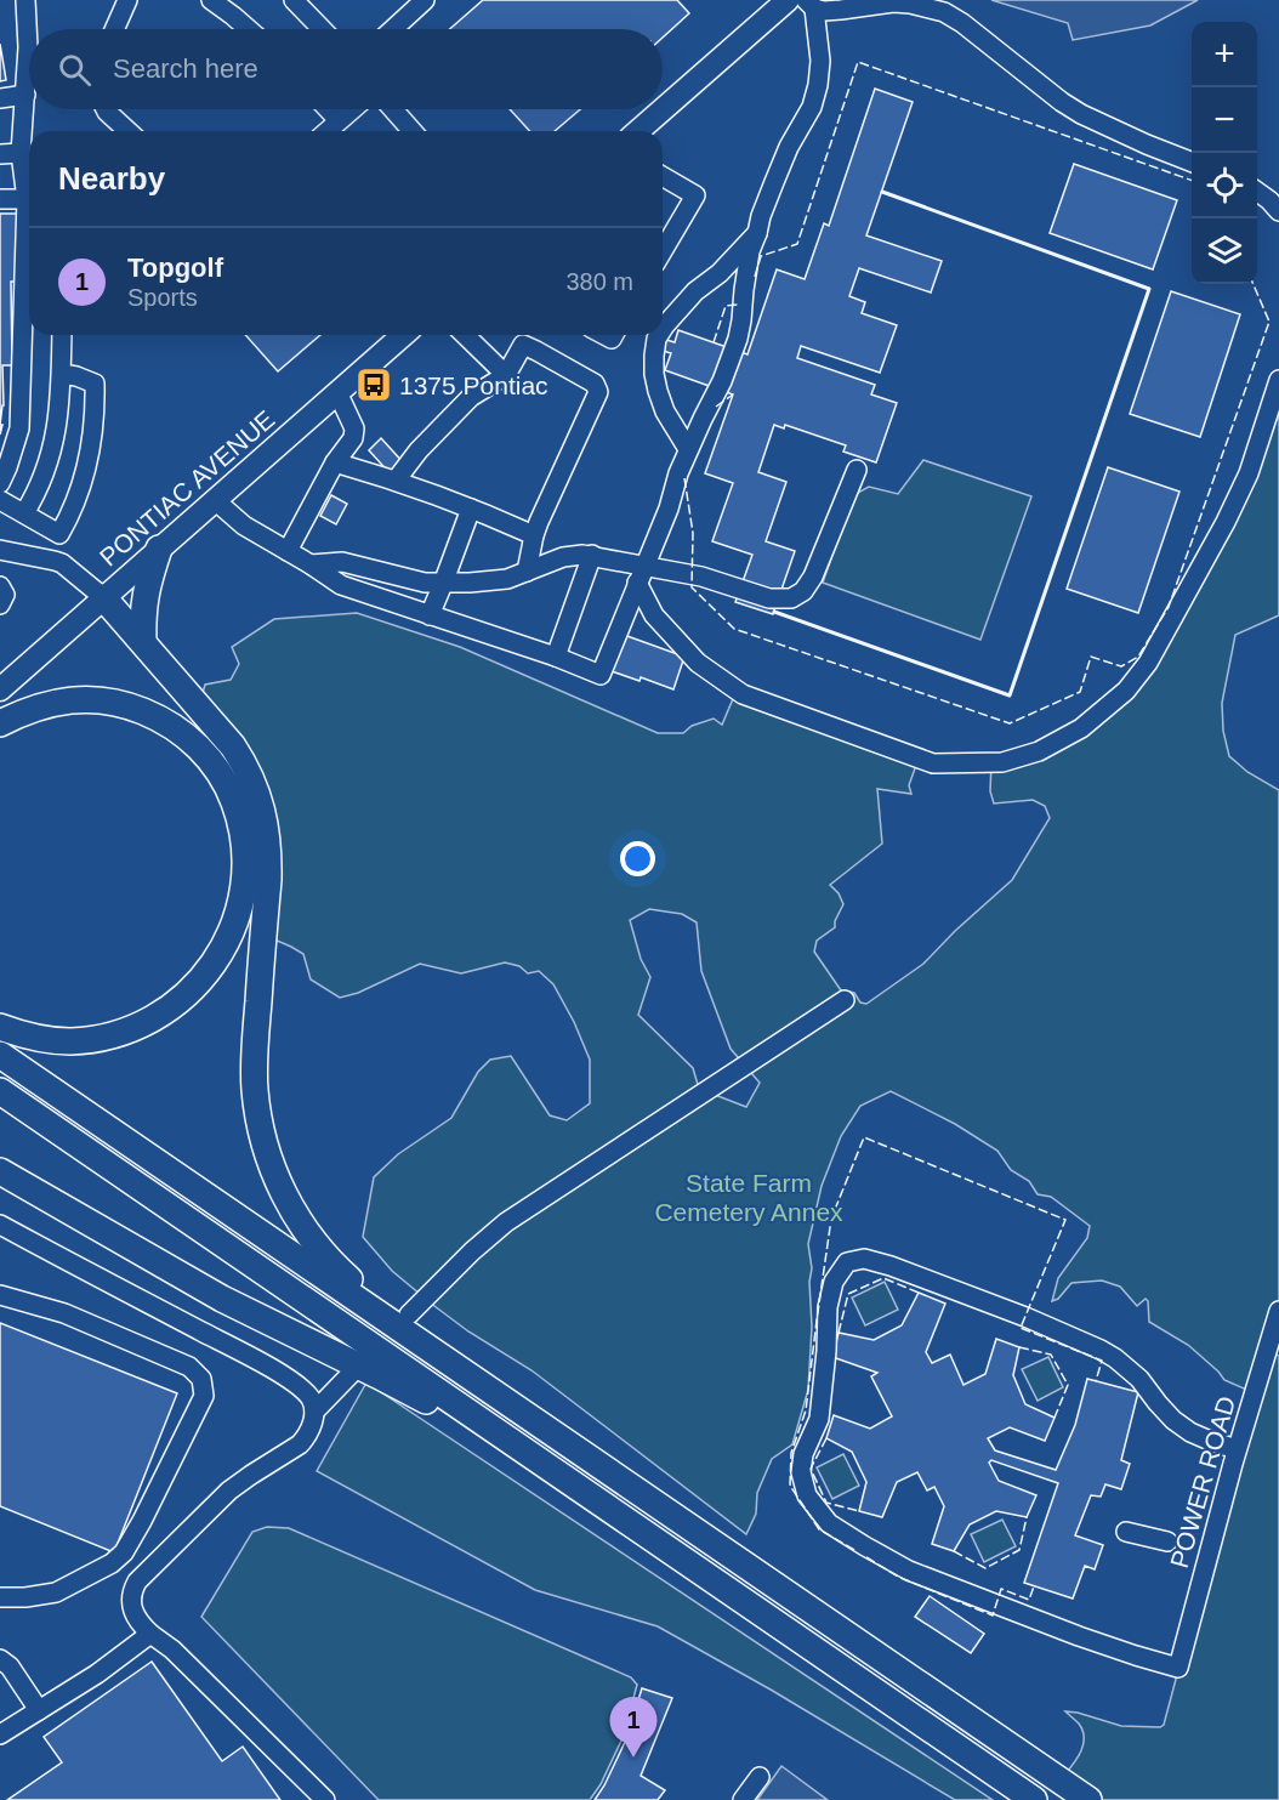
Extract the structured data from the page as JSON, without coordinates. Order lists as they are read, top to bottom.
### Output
{
  "streets": {
    "main road": ["PONTIAC AVENUE"],
    "street": ["POWER ROAD"]
  },
  "parks": ["State Farm Cemetery Annex"],
  "places": {
    "bus stop": ["1375 Pontiac"]
  },
  "page": {
    "map_buttons": ["+", "−"],
    "search": "Search here",
    "heading": "Nearby",
    "list": [
      {
        "mark": "1",
        "name": "Topgolf",
        "note": "Sports",
        "value": "380 m"
      }
    ],
    "pins": "1"
  }
}
